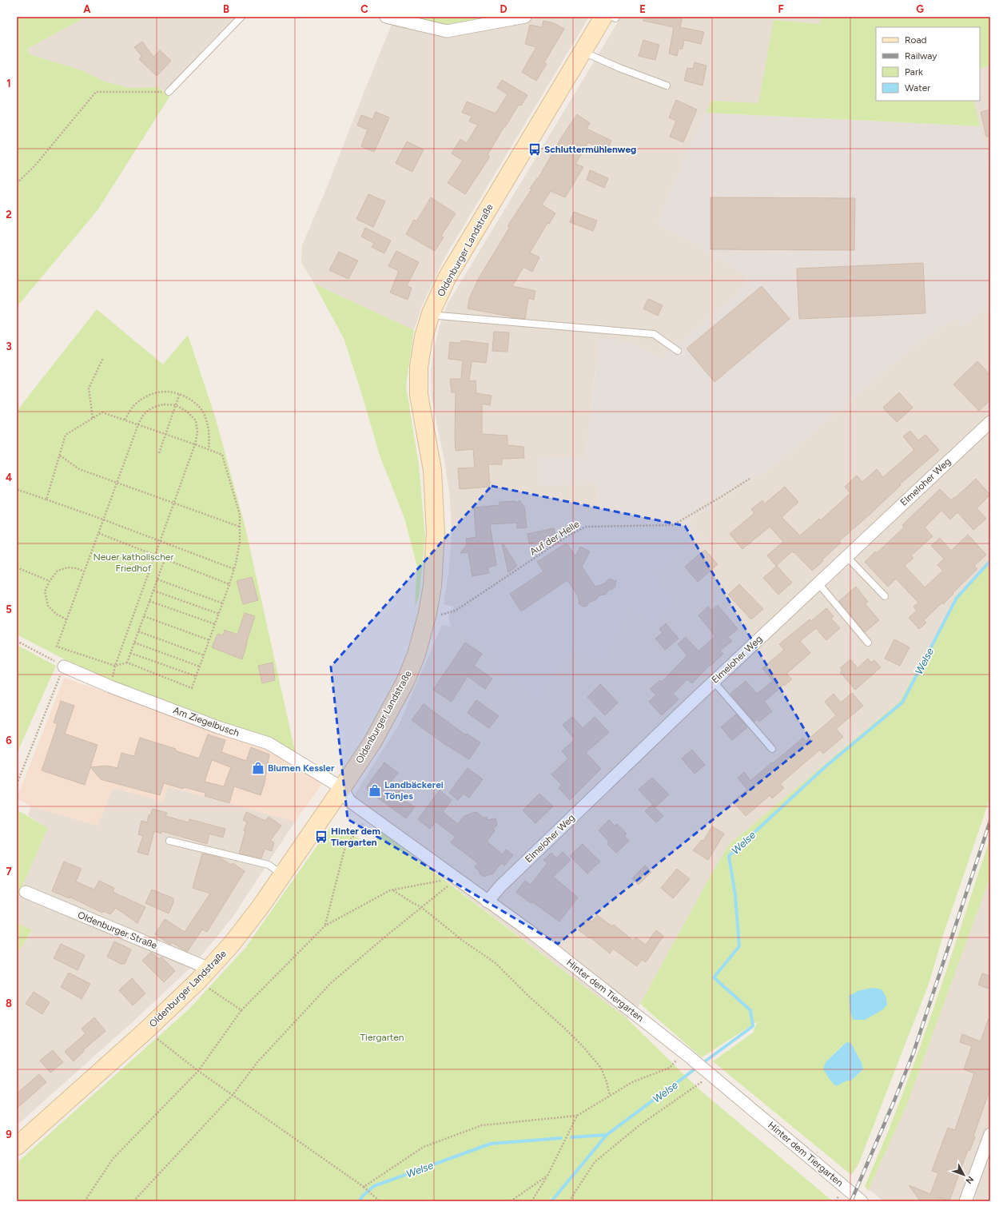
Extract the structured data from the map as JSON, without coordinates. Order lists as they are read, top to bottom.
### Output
{
  "streets": {
    "main road": ["Oldenburger Landstraße"],
    "street": [
      "Elmeloher Weg",
      "Am Ziegelbusch",
      "Oldenburger Straße",
      "Hinter dem Tiergarten"
    ],
    "path": ["Auf der Helle"]
  },
  "crossings": [
    ["Oldenburger Landstraße", "Auf der Helle"],
    ["Oldenburger Landstraße", "Am Ziegelbusch"],
    ["Oldenburger Landstraße", "Oldenburger Straße"],
    ["Oldenburger Landstraße", "Hinter dem Tiergarten"],
    ["Elmeloher Weg", "Hinter dem Tiergarten"],
    ["Am Ziegelbusch", "Hinter dem Tiergarten"]
  ],
  "water": ["Welse"],
  "parks": ["Neuer katholischer Friedhof", "Tiergarten"],
  "places": {
    "bus stop": ["Schluttermühlenweg", "Hinter dem Tiergarten"],
    "shop": ["Blumen Kessler", "Landbäckerei Tönjes"]
  },
  "legend": [
    "Road",
    "Railway",
    "Park",
    "Water"
  ],
  "north": "bottom right",
  "grid": {
    "columns": [
      "A",
      "B",
      "C",
      "D",
      "E",
      "F",
      "G"
    ],
    "rows": [
      "1",
      "2",
      "3",
      "4",
      "5",
      "6",
      "7",
      "8",
      "9"
    ]
  }
}
